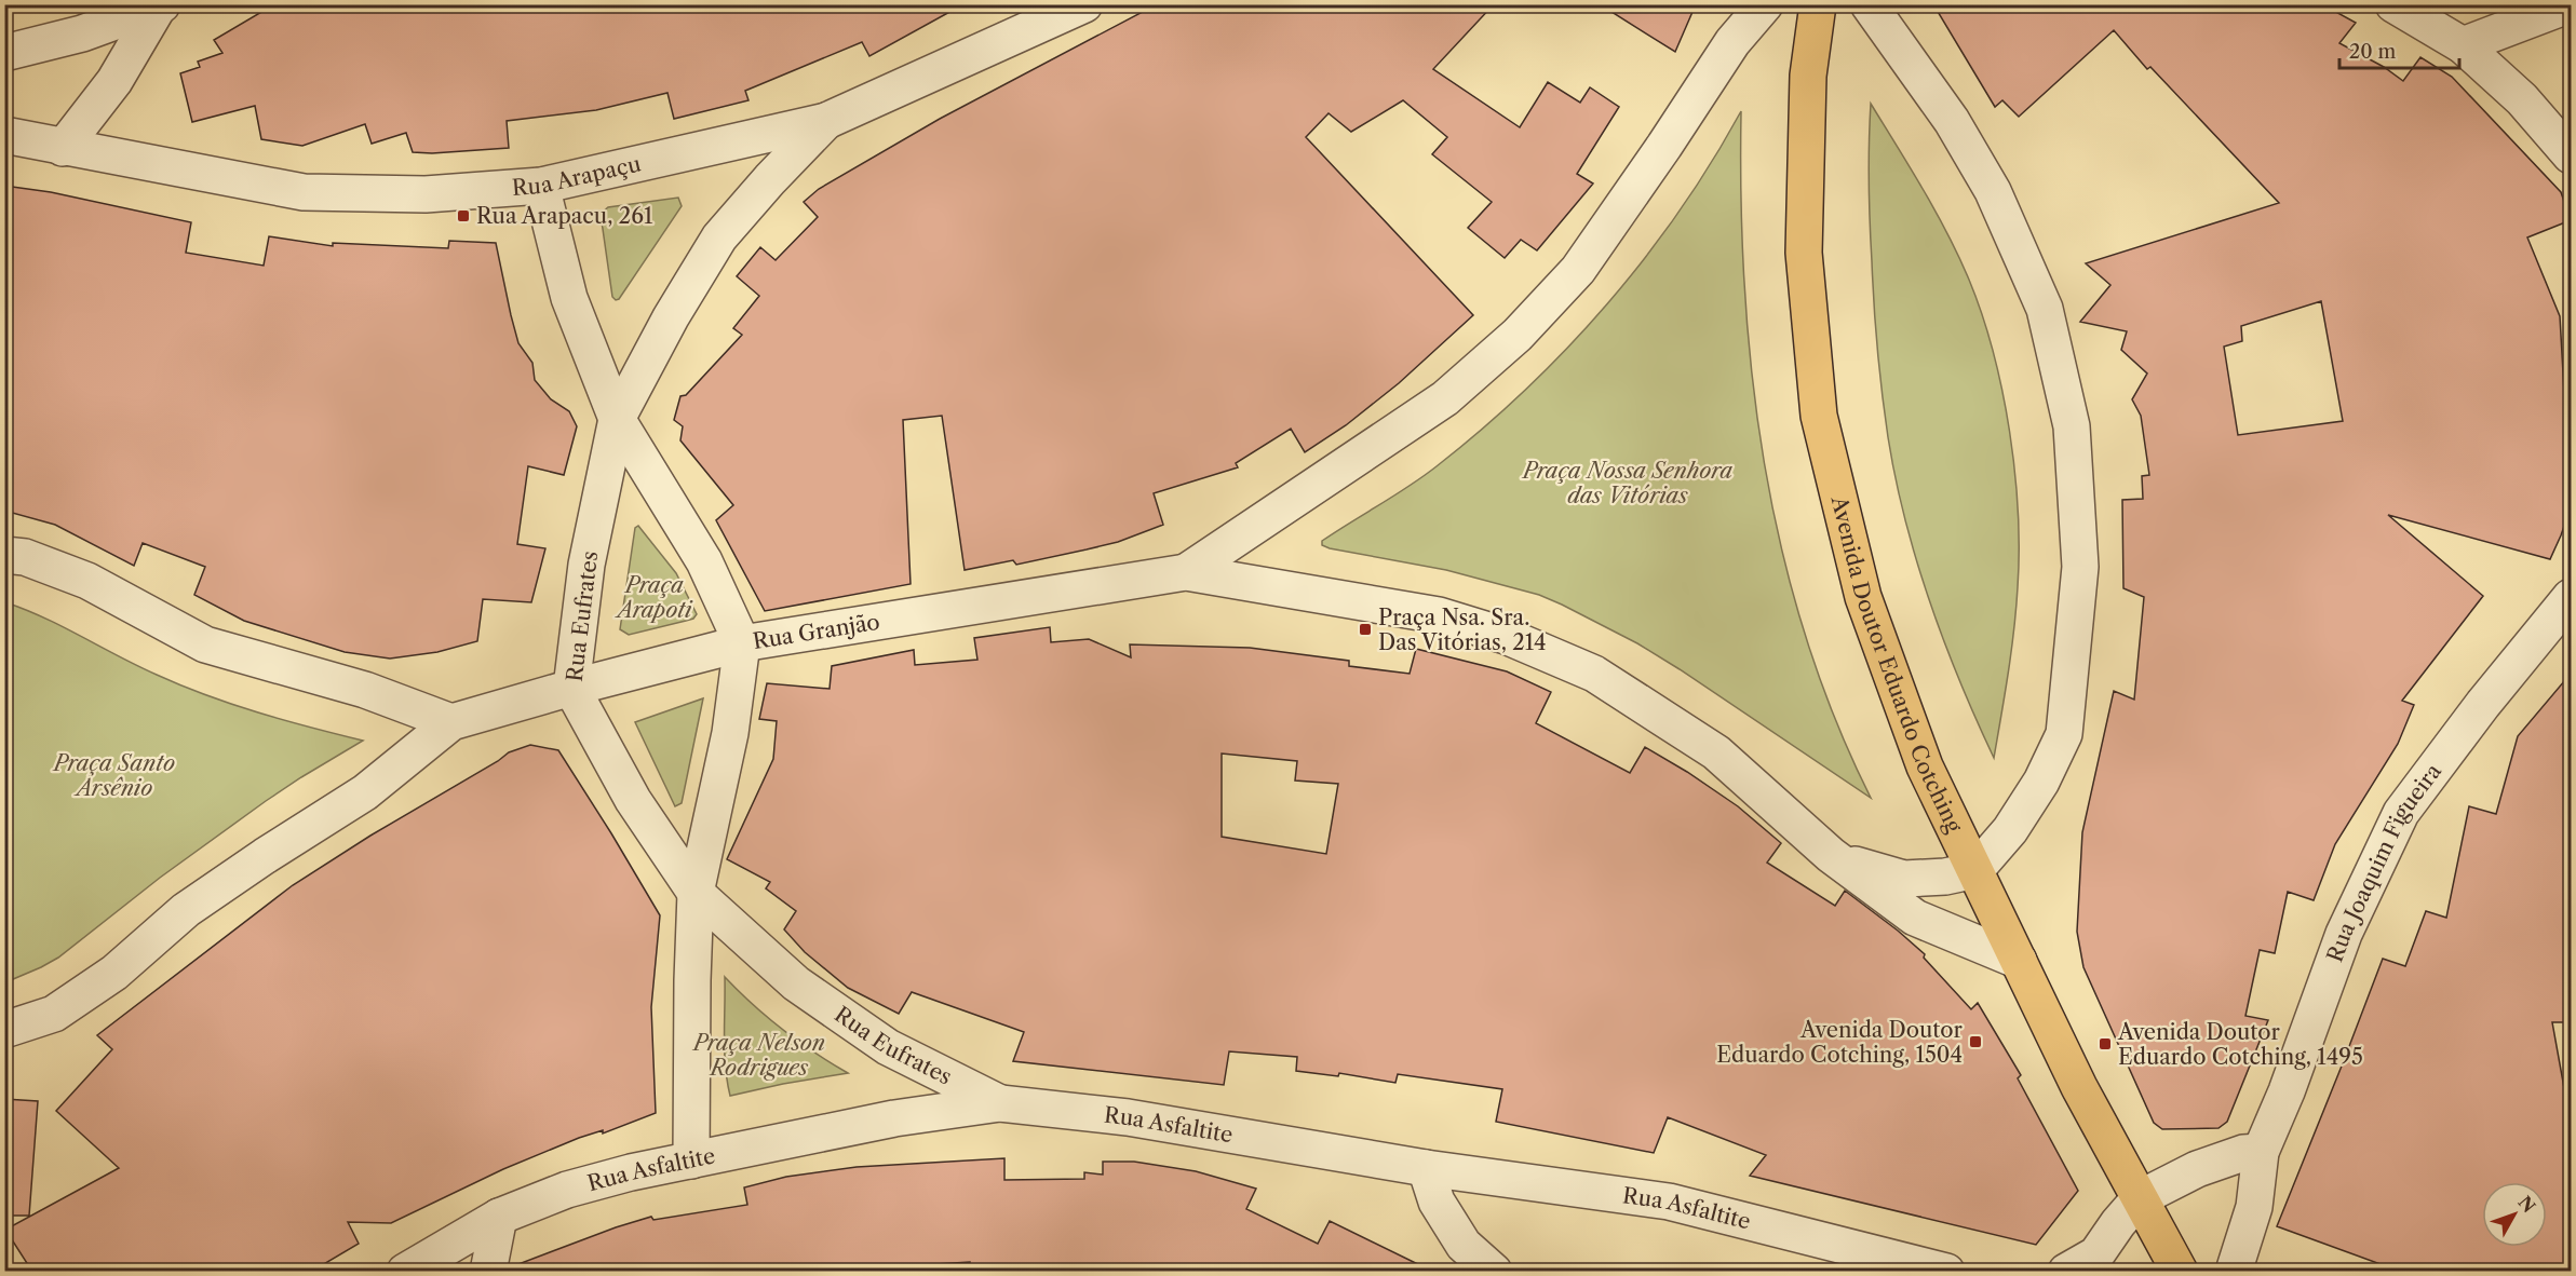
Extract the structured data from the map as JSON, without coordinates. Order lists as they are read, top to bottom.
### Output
{
  "streets": {
    "main road": ["Avenida Doutor Eduardo Cotching"],
    "street": [
      "Rua Arapaçu",
      "Rua Eufrates",
      "Rua Granjão",
      "Rua Joaquim Figueira",
      "Rua Asfaltite"
    ]
  },
  "crossings": [
    ["Rua Arapaçu", "Rua Eufrates"],
    ["Rua Eufrates", "Rua Granjão"],
    ["Rua Eufrates", "Rua Asfaltite"]
  ],
  "parks": [
    "Praça Nossa Senhora das Vitórias",
    "Praça Arapoti",
    "Praça Santo Arsênio",
    "Praça Nelson Rodrigues"
  ],
  "places": {
    "transit": [
      "Rua Arapacu, 261",
      "Praça Nsa. Sra. Das Vitórias, 214",
      "Avenida Doutor Eduardo Cotching, 1504",
      "Avenida Doutor Eduardo Cotching, 1495"
    ]
  },
  "scale_bar": "20 m",
  "north": "top right"
}
